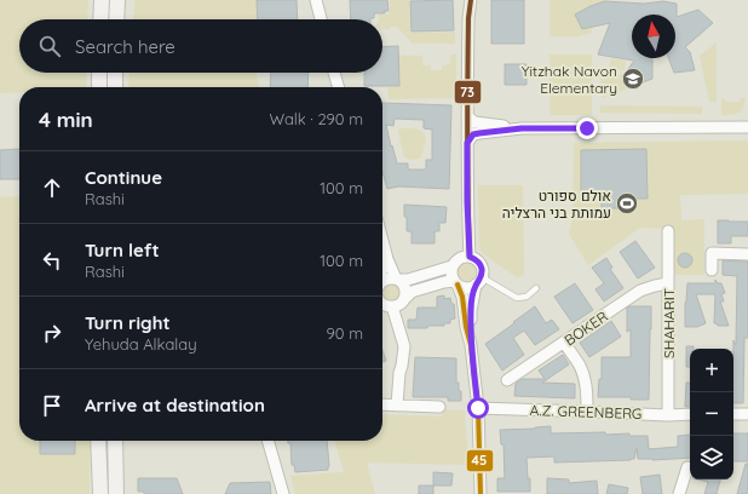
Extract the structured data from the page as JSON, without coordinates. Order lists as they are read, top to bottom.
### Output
{
  "streets": {
    "street": ["SHAHARIT", "BOKER", "A.Z. GREENBERG"]
  },
  "crossings": [
    ["SHAHARIT", "BOKER"],
    ["SHAHARIT", "A.Z. GREENBERG"]
  ],
  "places": {
    "school or university": ["Yitzhak Navon Elementary"],
    "sports": ["אולם ספורט עמותת בני הרצליה"]
  },
  "lines": ["transit line 73", "transit line 45"],
  "north": "top",
  "page": {
    "search": "Search here",
    "heading": ["4 min", "Walk · 290 m"],
    "list": [
      ["Continue", "Rashi", "100 m"],
      ["Turn left", "Rashi", "100 m"],
      ["Turn right", "Yehuda Alkalay", "90 m"],
      "Arrive at destination"
    ],
    "map_buttons": ["+", "−"]
  }
}
